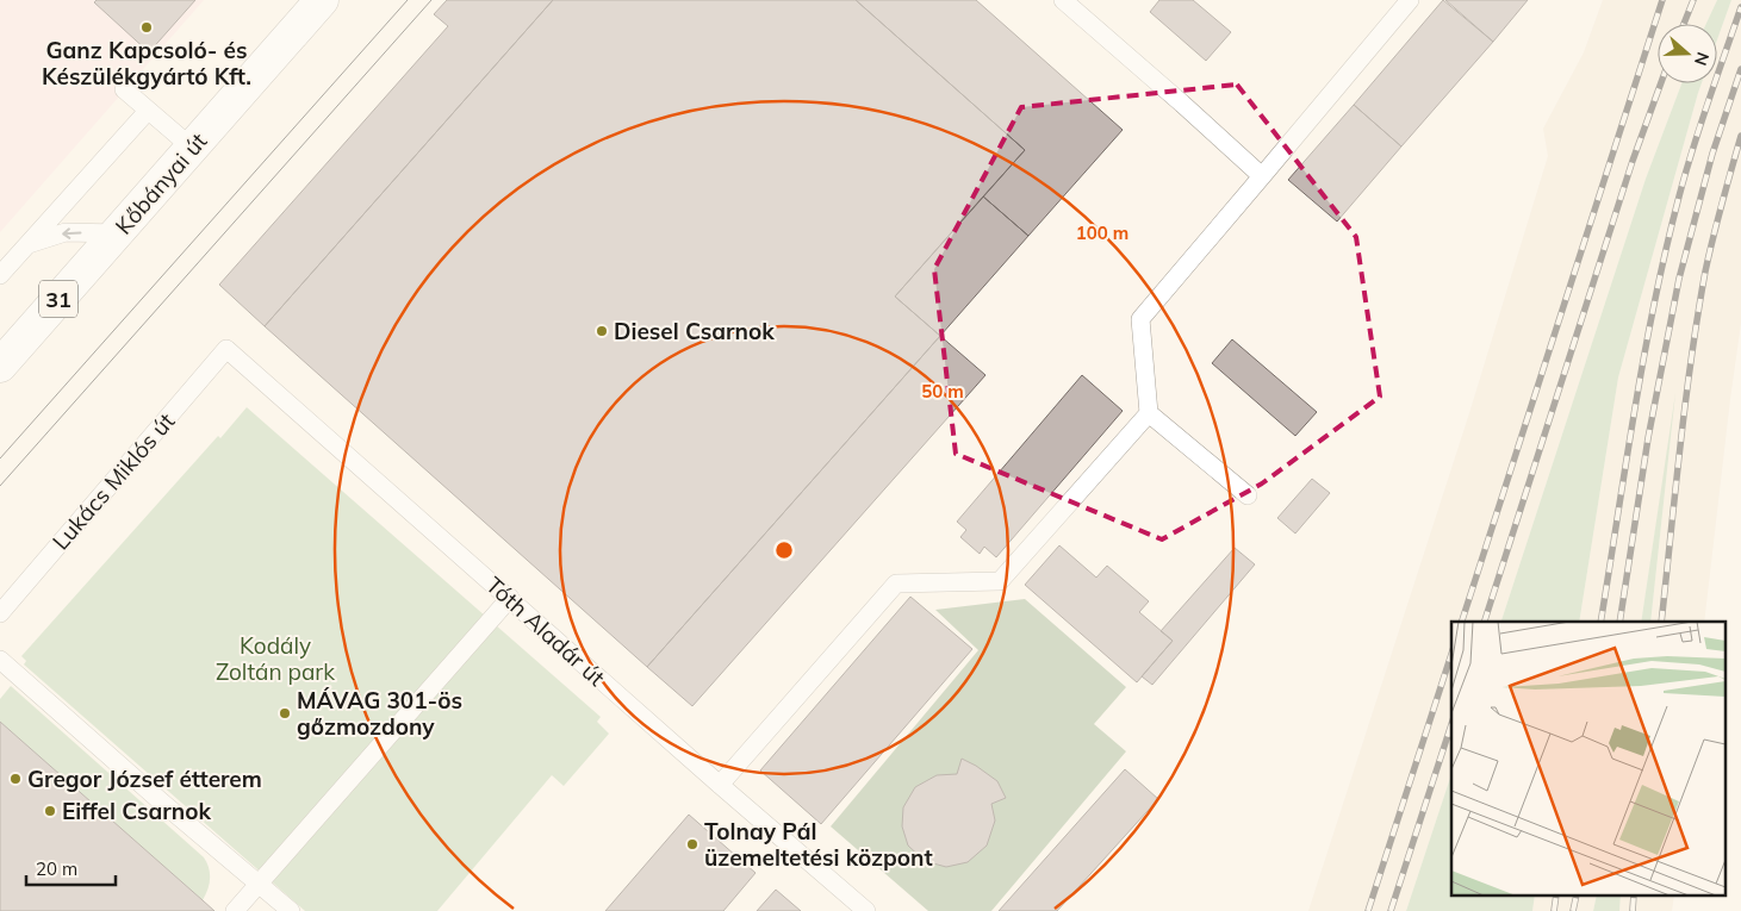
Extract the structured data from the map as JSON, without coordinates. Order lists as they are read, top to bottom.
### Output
{
  "streets": {
    "main road": ["Kőbányai út", "31"],
    "lane": ["Lukács Miklós út", "Tóth Aladár út"]
  },
  "crossings": [
    ["Lukács Miklós út", "Tóth Aladár út"]
  ],
  "parks": ["Kodály Zoltán park"],
  "places": [
    "Ganz Kapcsoló- és Készülékgyártó Kft.",
    "Diesel Csarnok",
    "MÁVAG 301-ös gőzmozdony",
    "Gregor József étterem",
    "Eiffel Csarnok",
    "Tolnay Pál üzemeltetési központ"
  ],
  "scale_bar": "20 m",
  "north": "right",
  "rings": ["100 m", "50 m"]
}
